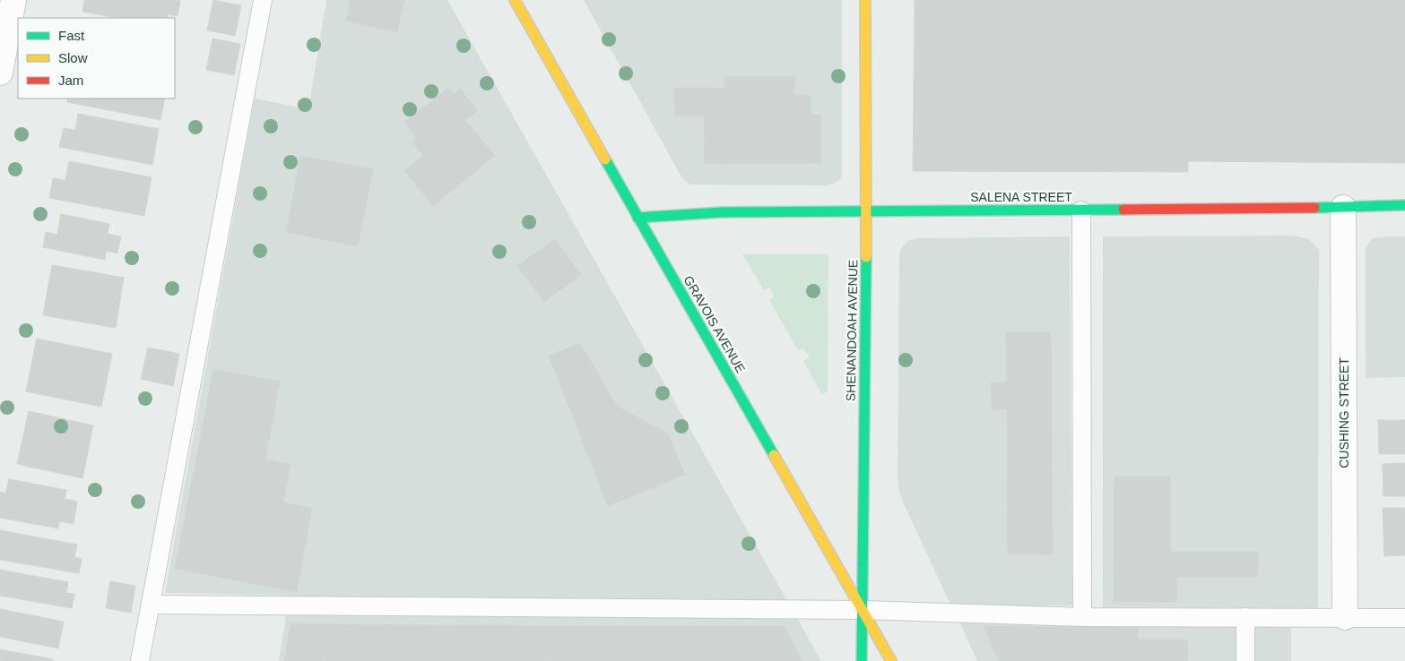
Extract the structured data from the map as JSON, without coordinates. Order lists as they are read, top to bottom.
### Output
{
  "streets": {
    "street": [
      "SALENA STREET",
      "GRAVOIS AVENUE",
      "SHENANDOAH AVENUE",
      "CUSHING STREET"
    ]
  },
  "crossings": [
    ["SALENA STREET", "GRAVOIS AVENUE"],
    ["SALENA STREET", "SHENANDOAH AVENUE"],
    ["SALENA STREET", "CUSHING STREET"],
    ["GRAVOIS AVENUE", "SHENANDOAH AVENUE"]
  ],
  "legend": ["Fast", "Slow", "Jam"]
}
